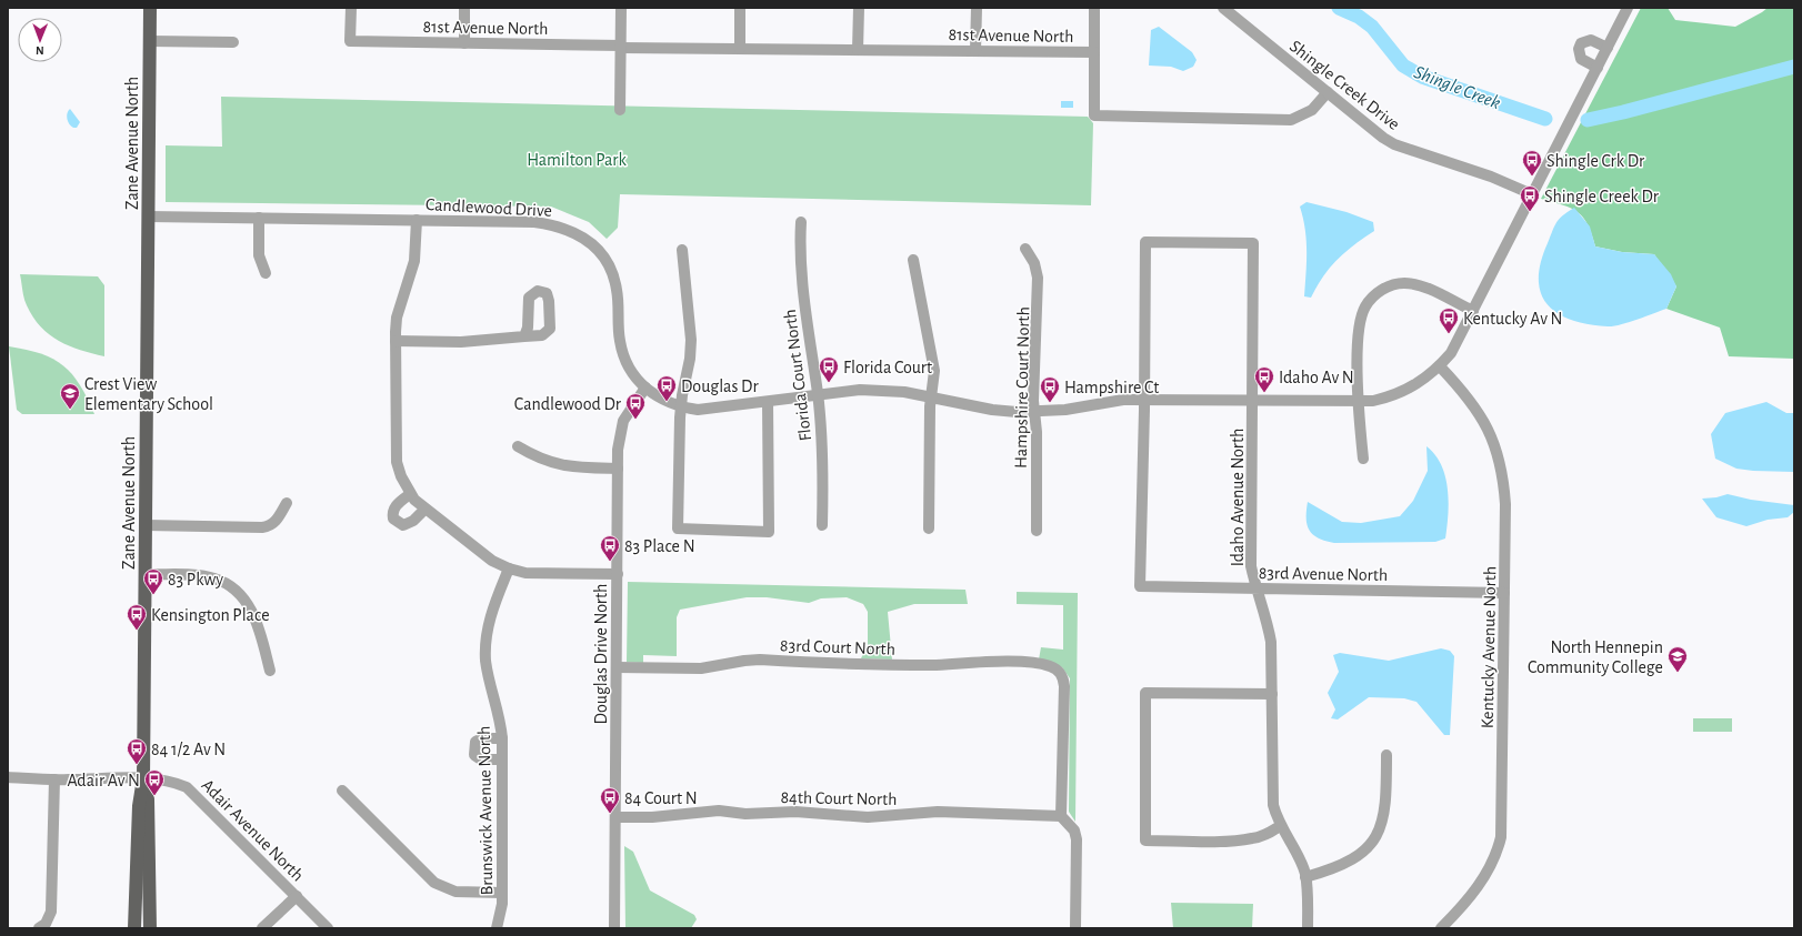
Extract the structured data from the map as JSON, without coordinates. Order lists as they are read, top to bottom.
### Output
{
  "streets": {
    "main road": ["Zane Avenue North"],
    "street": [
      "81st Avenue North",
      "Shingle Creek Drive",
      "Candlewood Drive",
      "Florida Court North",
      "Hampshire Court North",
      "Idaho Avenue North",
      "83rd Avenue North",
      "83rd Court North",
      "Kentucky Avenue North",
      "Douglas Drive North",
      "84th Court North",
      "Brunswick Avenue North",
      "Adair Avenue North"
    ]
  },
  "crossings": [
    ["81st Avenue North", "Shingle Creek Drive"],
    ["Shingle Creek Drive", "Candlewood Drive"],
    ["Zane Avenue North", "Candlewood Drive"],
    ["Zane Avenue North", "Adair Avenue North"],
    ["Candlewood Drive", "Florida Court North"],
    ["Candlewood Drive", "Hampshire Court North"],
    ["Candlewood Drive", "Idaho Avenue North"],
    ["Candlewood Drive", "83rd Avenue North"],
    ["Candlewood Drive", "Kentucky Avenue North"],
    ["Candlewood Drive", "Douglas Drive North"],
    ["Idaho Avenue North", "83rd Avenue North"],
    ["83rd Avenue North", "Kentucky Avenue North"],
    ["83rd Court North", "Douglas Drive North"],
    ["83rd Court North", "84th Court North"],
    ["Douglas Drive North", "84th Court North"]
  ],
  "water": ["Shingle Creek"],
  "parks": ["Hamilton Park"],
  "places": {
    "bus stop": [
      "Shingle Crk Dr",
      "Shingle Creek Dr",
      "Kentucky Av N",
      "Florida Court",
      "Idaho Av N",
      "Douglas Dr",
      "Hampshire Ct",
      "Candlewood Dr",
      "83 Place N",
      "83 Pkwy",
      "Kensington Place",
      "84 1/2 Av N",
      "Adair Av N",
      "84 Court N"
    ],
    "school or university": ["Crest View Elementary School", "North Hennepin Community College"]
  },
  "north": "bottom"
}
